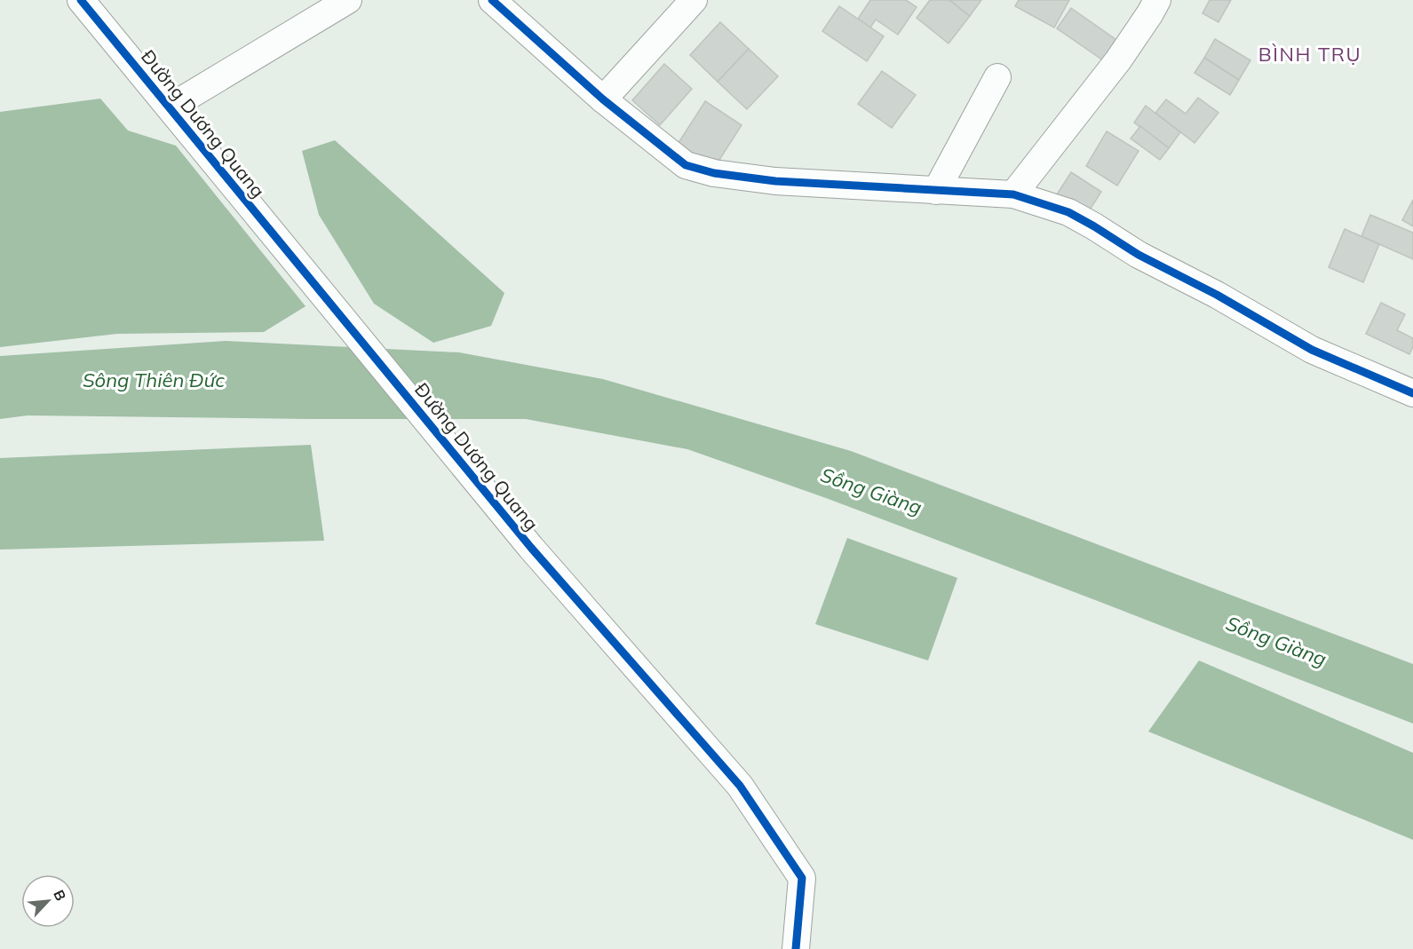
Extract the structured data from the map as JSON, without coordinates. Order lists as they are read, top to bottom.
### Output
{
  "streets": {
    "street": ["Đường Dương Quang"]
  },
  "districts": ["BÌNH TRỤ"],
  "water": ["Sông Thiên Đức", "Sồng Giàng"],
  "north": "top right"
}
